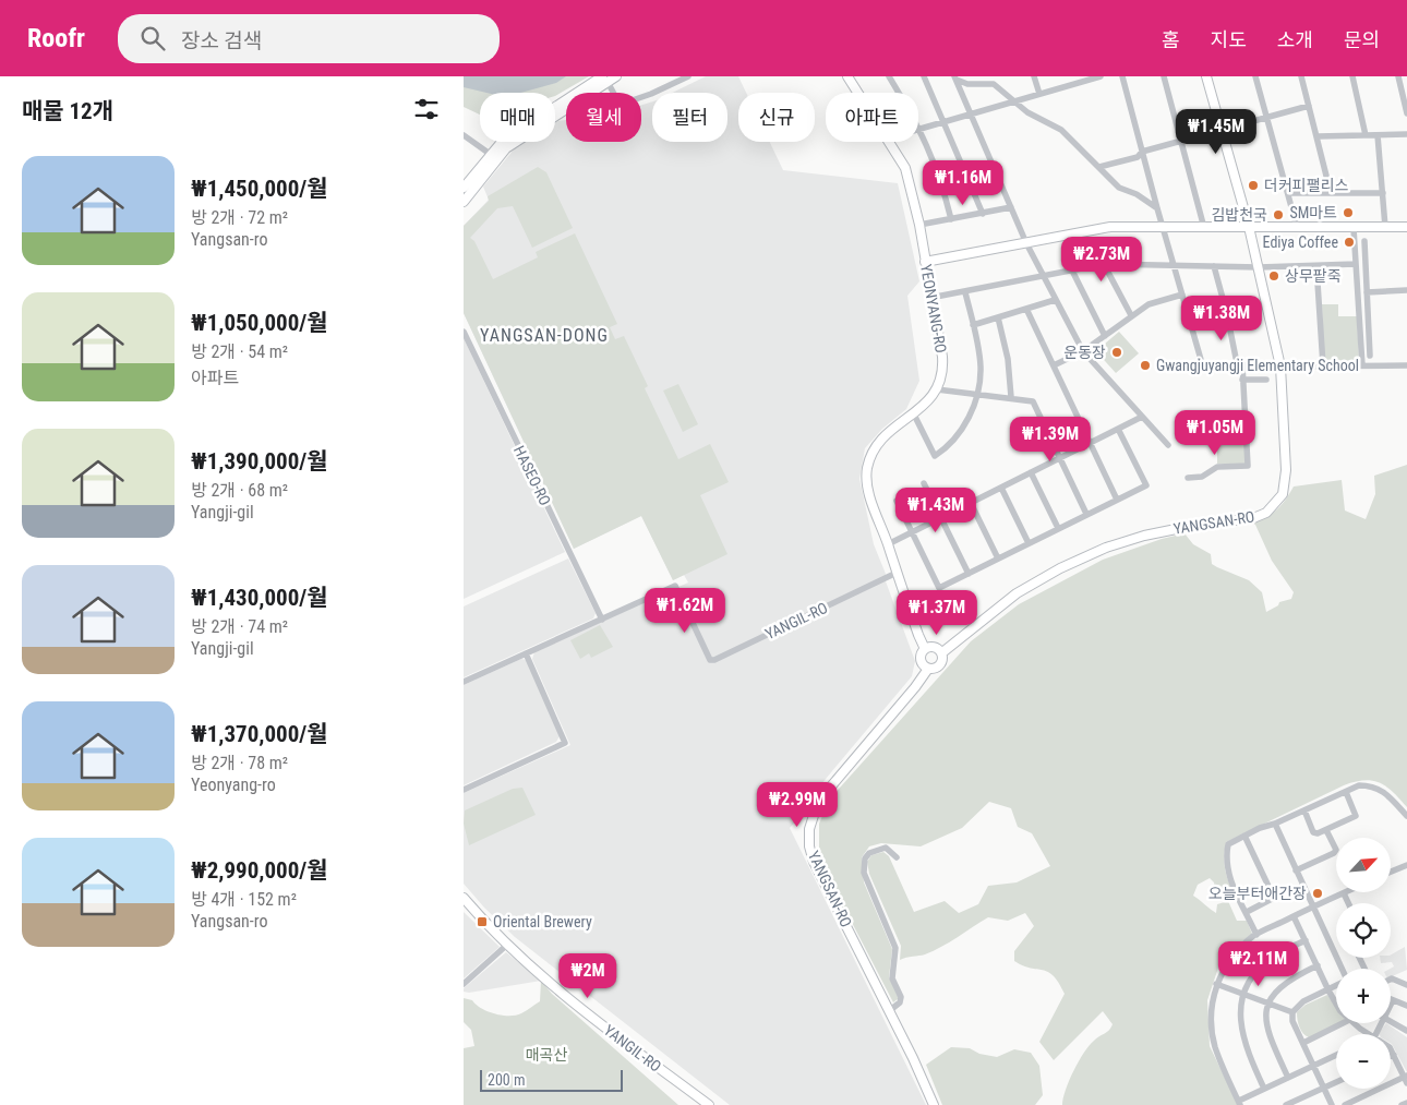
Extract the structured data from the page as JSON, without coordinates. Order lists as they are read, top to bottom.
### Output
{
  "streets": {
    "street": [
      "YEONYANG-RO",
      "HASEO-RO",
      "YANGSAN-RO",
      "YANGIL-RO"
    ]
  },
  "crossings": [
    ["YEONYANG-RO", "YANGSAN-RO"],
    ["YEONYANG-RO", "YANGIL-RO"],
    ["HASEO-RO", "YANGIL-RO"]
  ],
  "districts": ["YANGSAN-DONG"],
  "parks": ["매곡산"],
  "places": {
    "other": [
      "더커피팰리스",
      "SM마트",
      "김밥천국",
      "Ediya Coffee",
      "상무팥죽",
      "운동장",
      "Gwangjuyangji Elementary School",
      "오늘부터애간장"
    ],
    "transit": ["Oriental Brewery"]
  },
  "scale_bar": "200 m",
  "north": "top right",
  "page": {
    "header": "Roofr",
    "search": "장소 검색",
    "nav": [
      "홈",
      "지도",
      "소개",
      "문의"
    ],
    "heading": "매물 12개",
    "chip": [
      "매매",
      "월세",
      "필터",
      "신규",
      "아파트"
    ],
    "price": [
      "₩1.45M",
      "₩1.16M",
      "₩2.73M",
      "₩1.38M",
      "₩1.05M",
      "₩1.39M",
      "₩1.43M",
      "₩1.62M",
      "₩1.37M",
      "₩2.99M",
      "₩2.11M",
      "₩2M"
    ],
    "list": [
      {
        "name": "₩1,450,000/월",
        "note": "방 2개 · 72 m² · Yangsan-ro"
      },
      {
        "name": "₩1,050,000/월",
        "note": "방 2개 · 54 m² · 아파트"
      },
      {
        "name": "₩1,390,000/월",
        "note": "방 2개 · 68 m² · Yangji-gil"
      },
      {
        "name": "₩1,430,000/월",
        "note": "방 2개 · 74 m² · Yangji-gil"
      },
      {
        "name": "₩1,370,000/월",
        "note": "방 2개 · 78 m² · Yeonyang-ro"
      },
      {
        "name": "₩2,990,000/월",
        "note": "방 4개 · 152 m² · Yangsan-ro"
      }
    ],
    "map_buttons": ["+", "−"],
    "scale": "200 m"
  }
}
